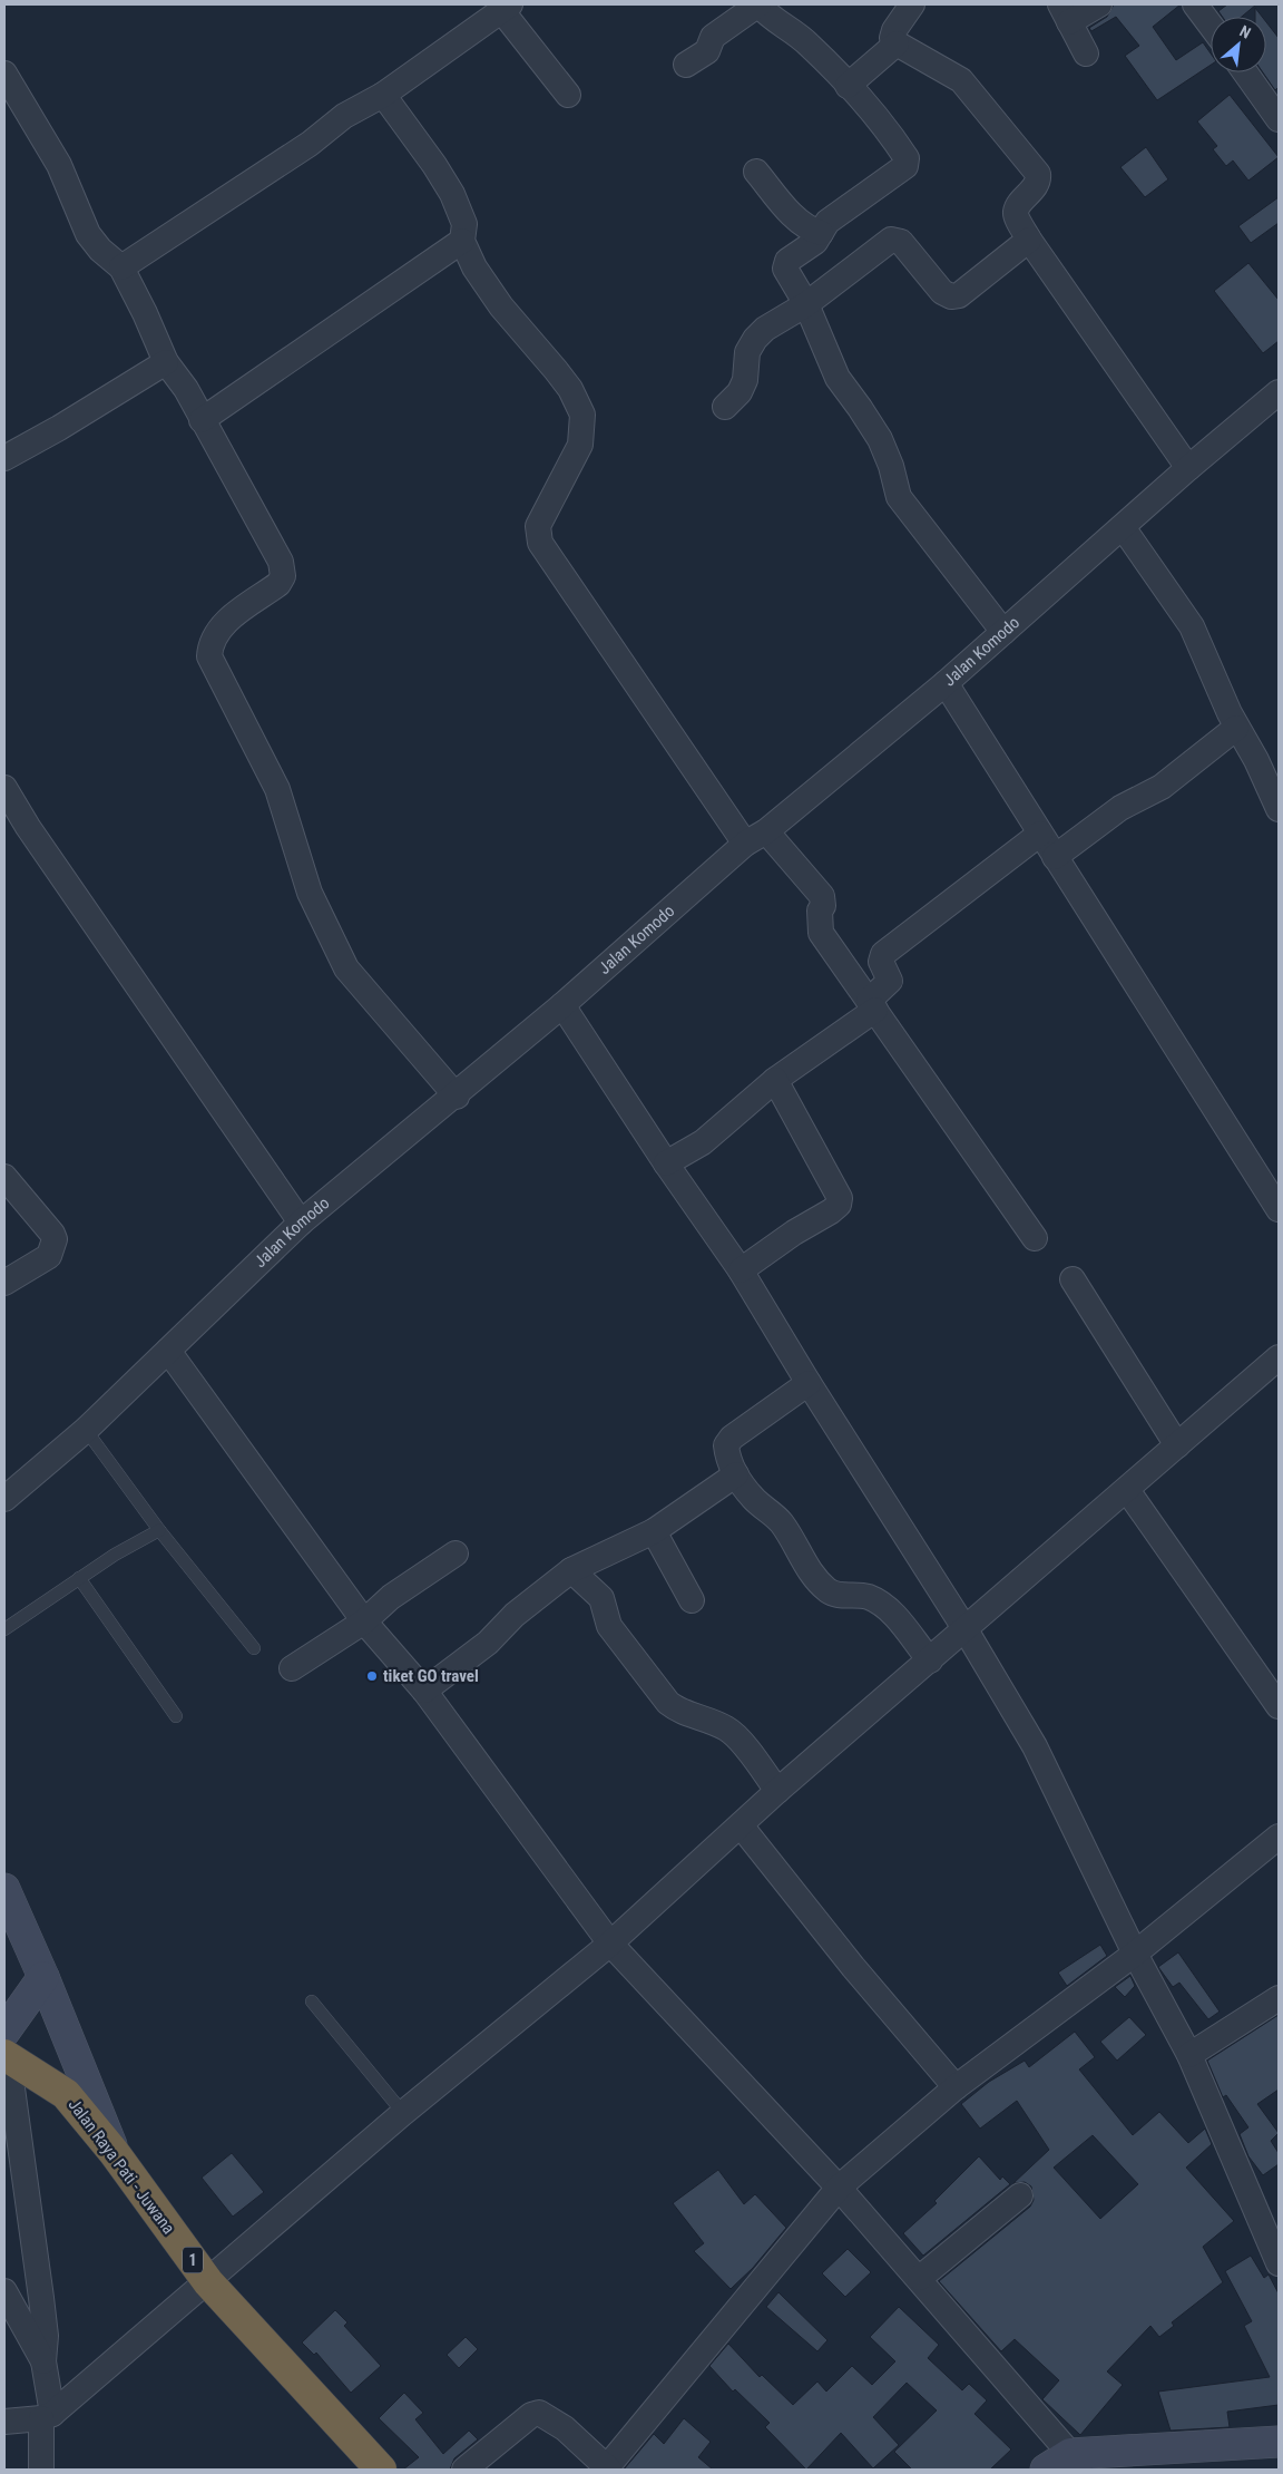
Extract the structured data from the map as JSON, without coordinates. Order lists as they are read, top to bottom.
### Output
{
  "streets": {
    "highway": ["Jalan Raya Pati - Juwana", "1"],
    "street": ["Jalan Komodo"]
  },
  "places": ["tiket GO travel"],
  "north": "top right"
}
